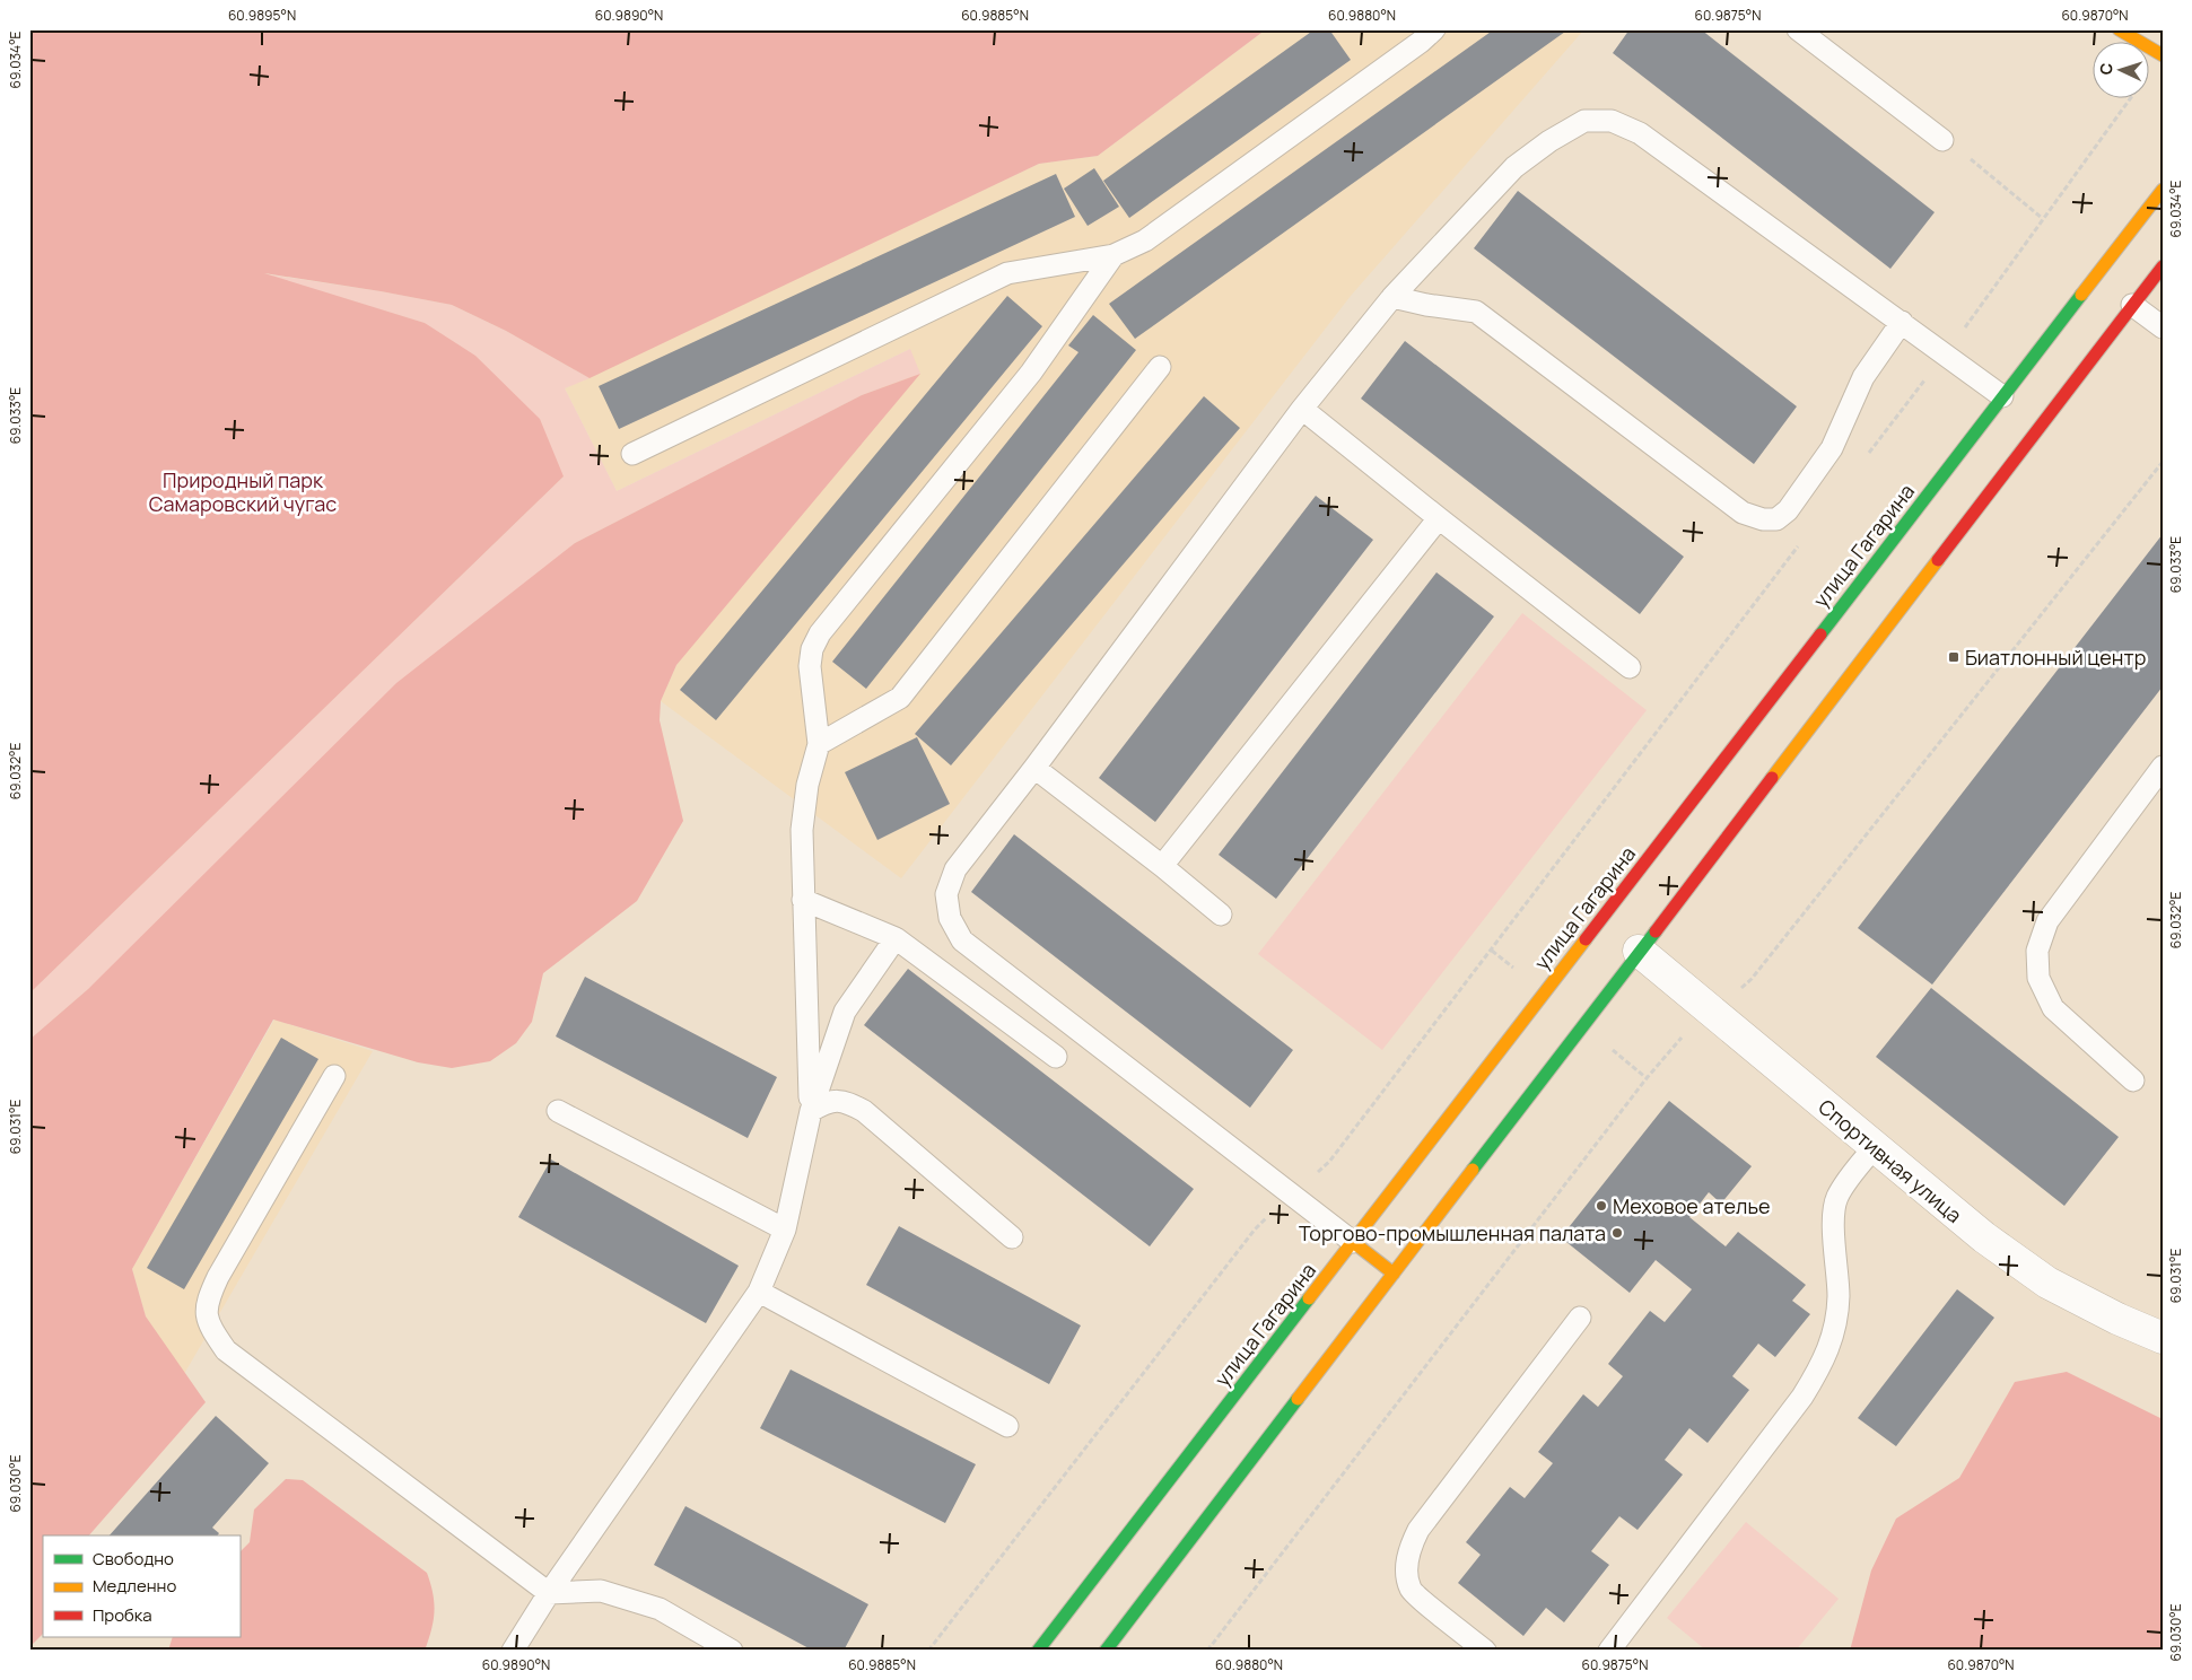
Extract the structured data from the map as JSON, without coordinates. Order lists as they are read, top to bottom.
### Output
{
  "streets": {
    "main road": ["улица Гагарина"],
    "street": ["Спортивная улица"]
  },
  "parks": ["Природный парк Самаровский чугас"],
  "places": {
    "transit": ["Биатлонный центр"],
    "other": ["Меховое ателье", "Торгово-промышленная палата"]
  },
  "legend": ["Свободно", "Медленно", "Пробка"],
  "north": "left",
  "coordinates": [
    "60.9895°N",
    "60.9890°N",
    "60.9885°N",
    "60.9880°N",
    "60.9875°N",
    "60.9870°N",
    "69.034°E",
    "69.033°E",
    "69.032°E",
    "69.031°E",
    "69.030°E"
  ]
}
